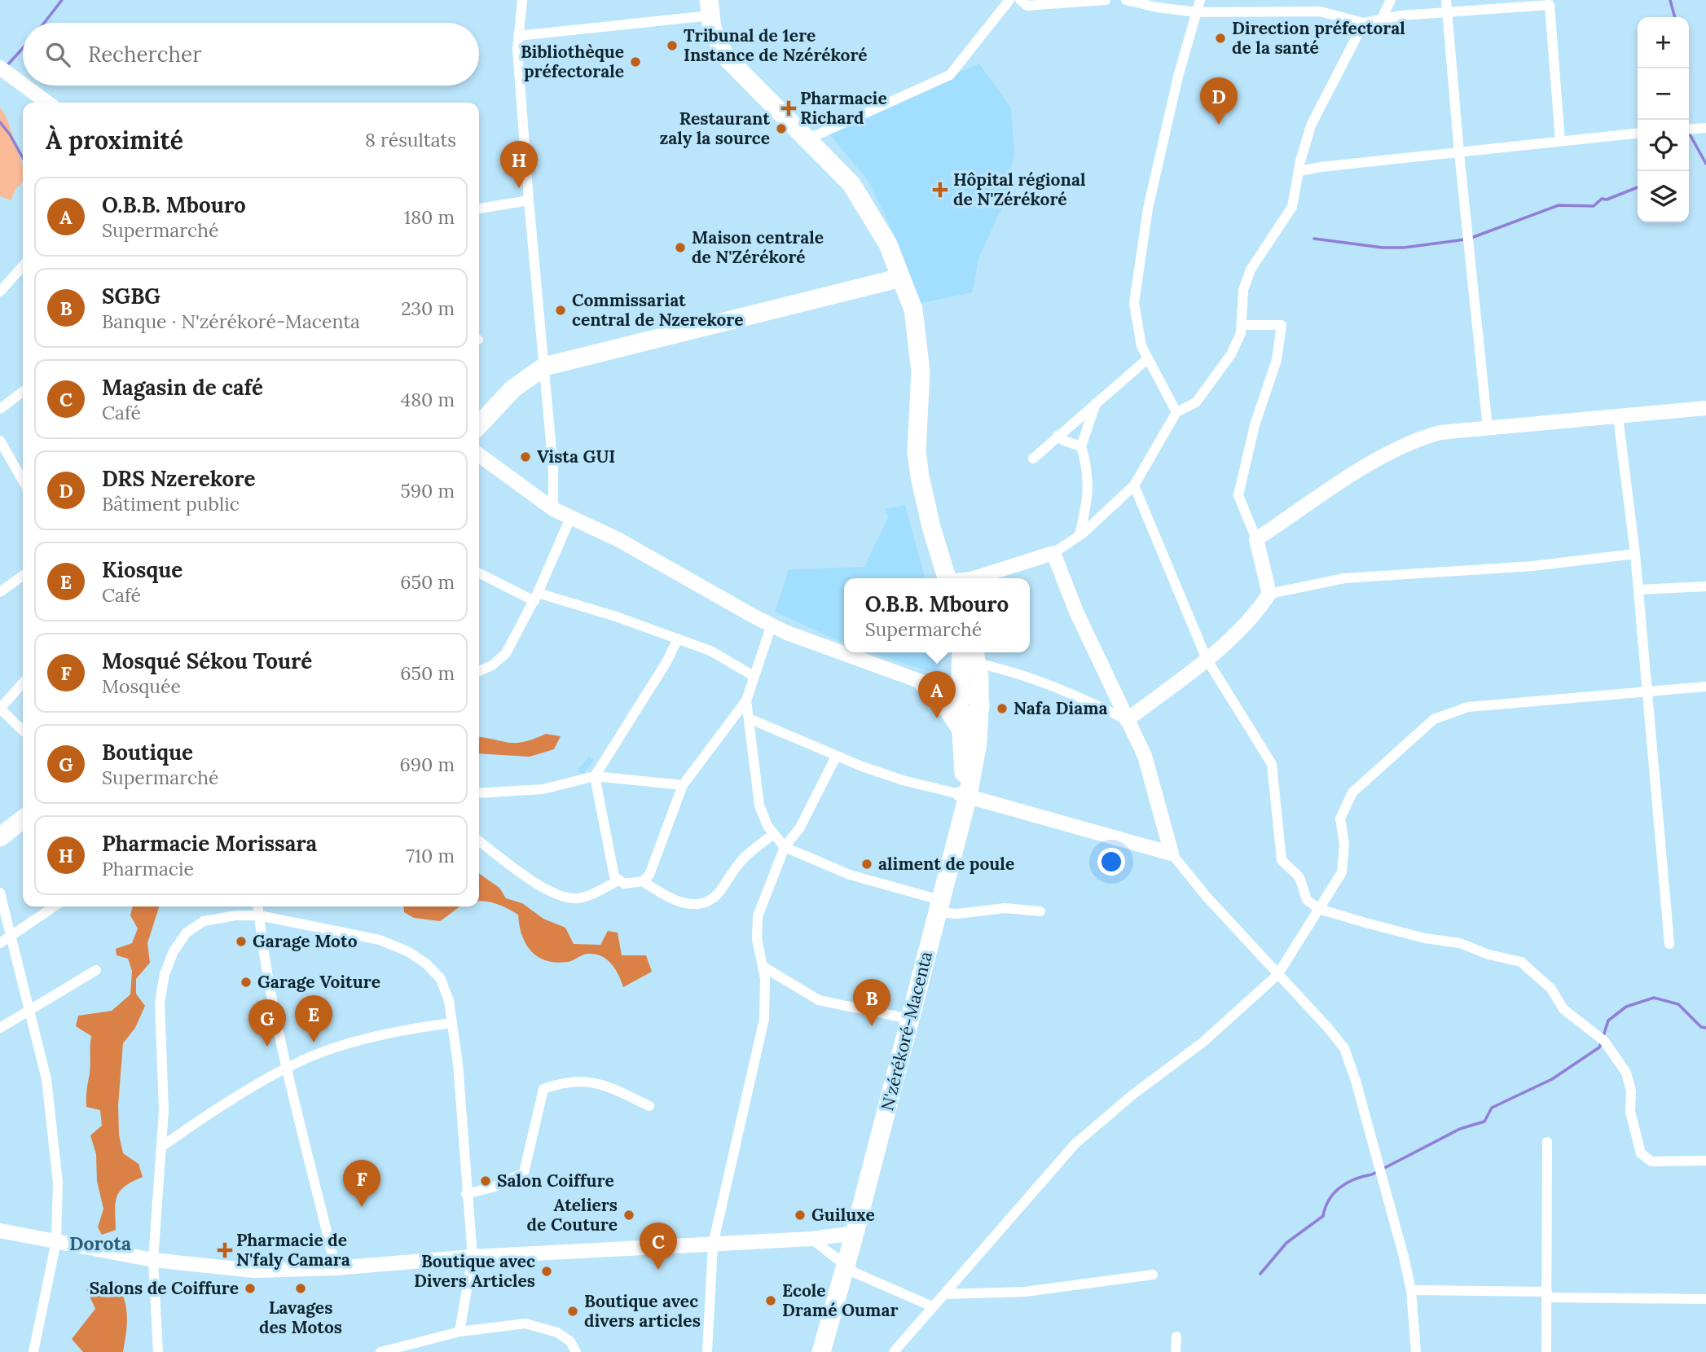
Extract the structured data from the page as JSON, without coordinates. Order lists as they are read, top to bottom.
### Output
{
  "districts": ["Dorota"],
  "places": {
    "other": [
      "Direction préfectoral de la santé",
      "Tribunal de 1ere Instance de Nzérékoré",
      "Bibliothèque préfectorale",
      "Restaurant zaly la source",
      "Maison centrale de N'Zérékoré",
      "Commissariat central de Nzerekore",
      "Vista GUI",
      "Nafa Diama",
      "aliment de poule",
      "Garage Moto",
      "Garage Voiture",
      "Salon Coiffure",
      "Ateliers de Couture",
      "Guiluxe",
      "Boutique avec Divers Articles",
      "Salons de Coiffure",
      "Lavages des Motos",
      "Ecole Dramé Oumar",
      "Boutique avec divers articles"
    ],
    "health": ["Pharmacie Richard", "Hôpital régional de N'Zérékoré", "Pharmacie de N'faly Camara"]
  },
  "page": {
    "map_buttons": ["+", "−"],
    "search": "Rechercher",
    "pins": [
      "D",
      "H",
      "A",
      "B",
      "E",
      "G",
      "F",
      "C"
    ],
    "heading": ["À proximité", "8 résultats"],
    "list": [
      {
        "mark": "A",
        "name": "O.B.B. Mbouro",
        "note": "Supermarché",
        "value": "180 m"
      },
      {
        "mark": "B",
        "name": "SGBG",
        "note": "Banque · N'zérékoré-Macenta",
        "value": "230 m"
      },
      {
        "mark": "C",
        "name": "Magasin de café",
        "note": "Café",
        "value": "480 m"
      },
      {
        "mark": "D",
        "name": "DRS Nzerekore",
        "note": "Bâtiment public",
        "value": "590 m"
      },
      {
        "mark": "E",
        "name": "Kiosque",
        "note": "Café",
        "value": "650 m"
      },
      {
        "mark": "F",
        "name": "Mosqué Sékou Touré",
        "note": "Mosquée",
        "value": "650 m"
      },
      {
        "mark": "G",
        "name": "Boutique",
        "note": "Supermarché",
        "value": "690 m"
      },
      {
        "mark": "H",
        "name": "Pharmacie Morissara",
        "note": "Pharmacie",
        "value": "710 m"
      }
    ],
    "popup": ["O.B.B. Mbouro", "Supermarché"]
  }
}
